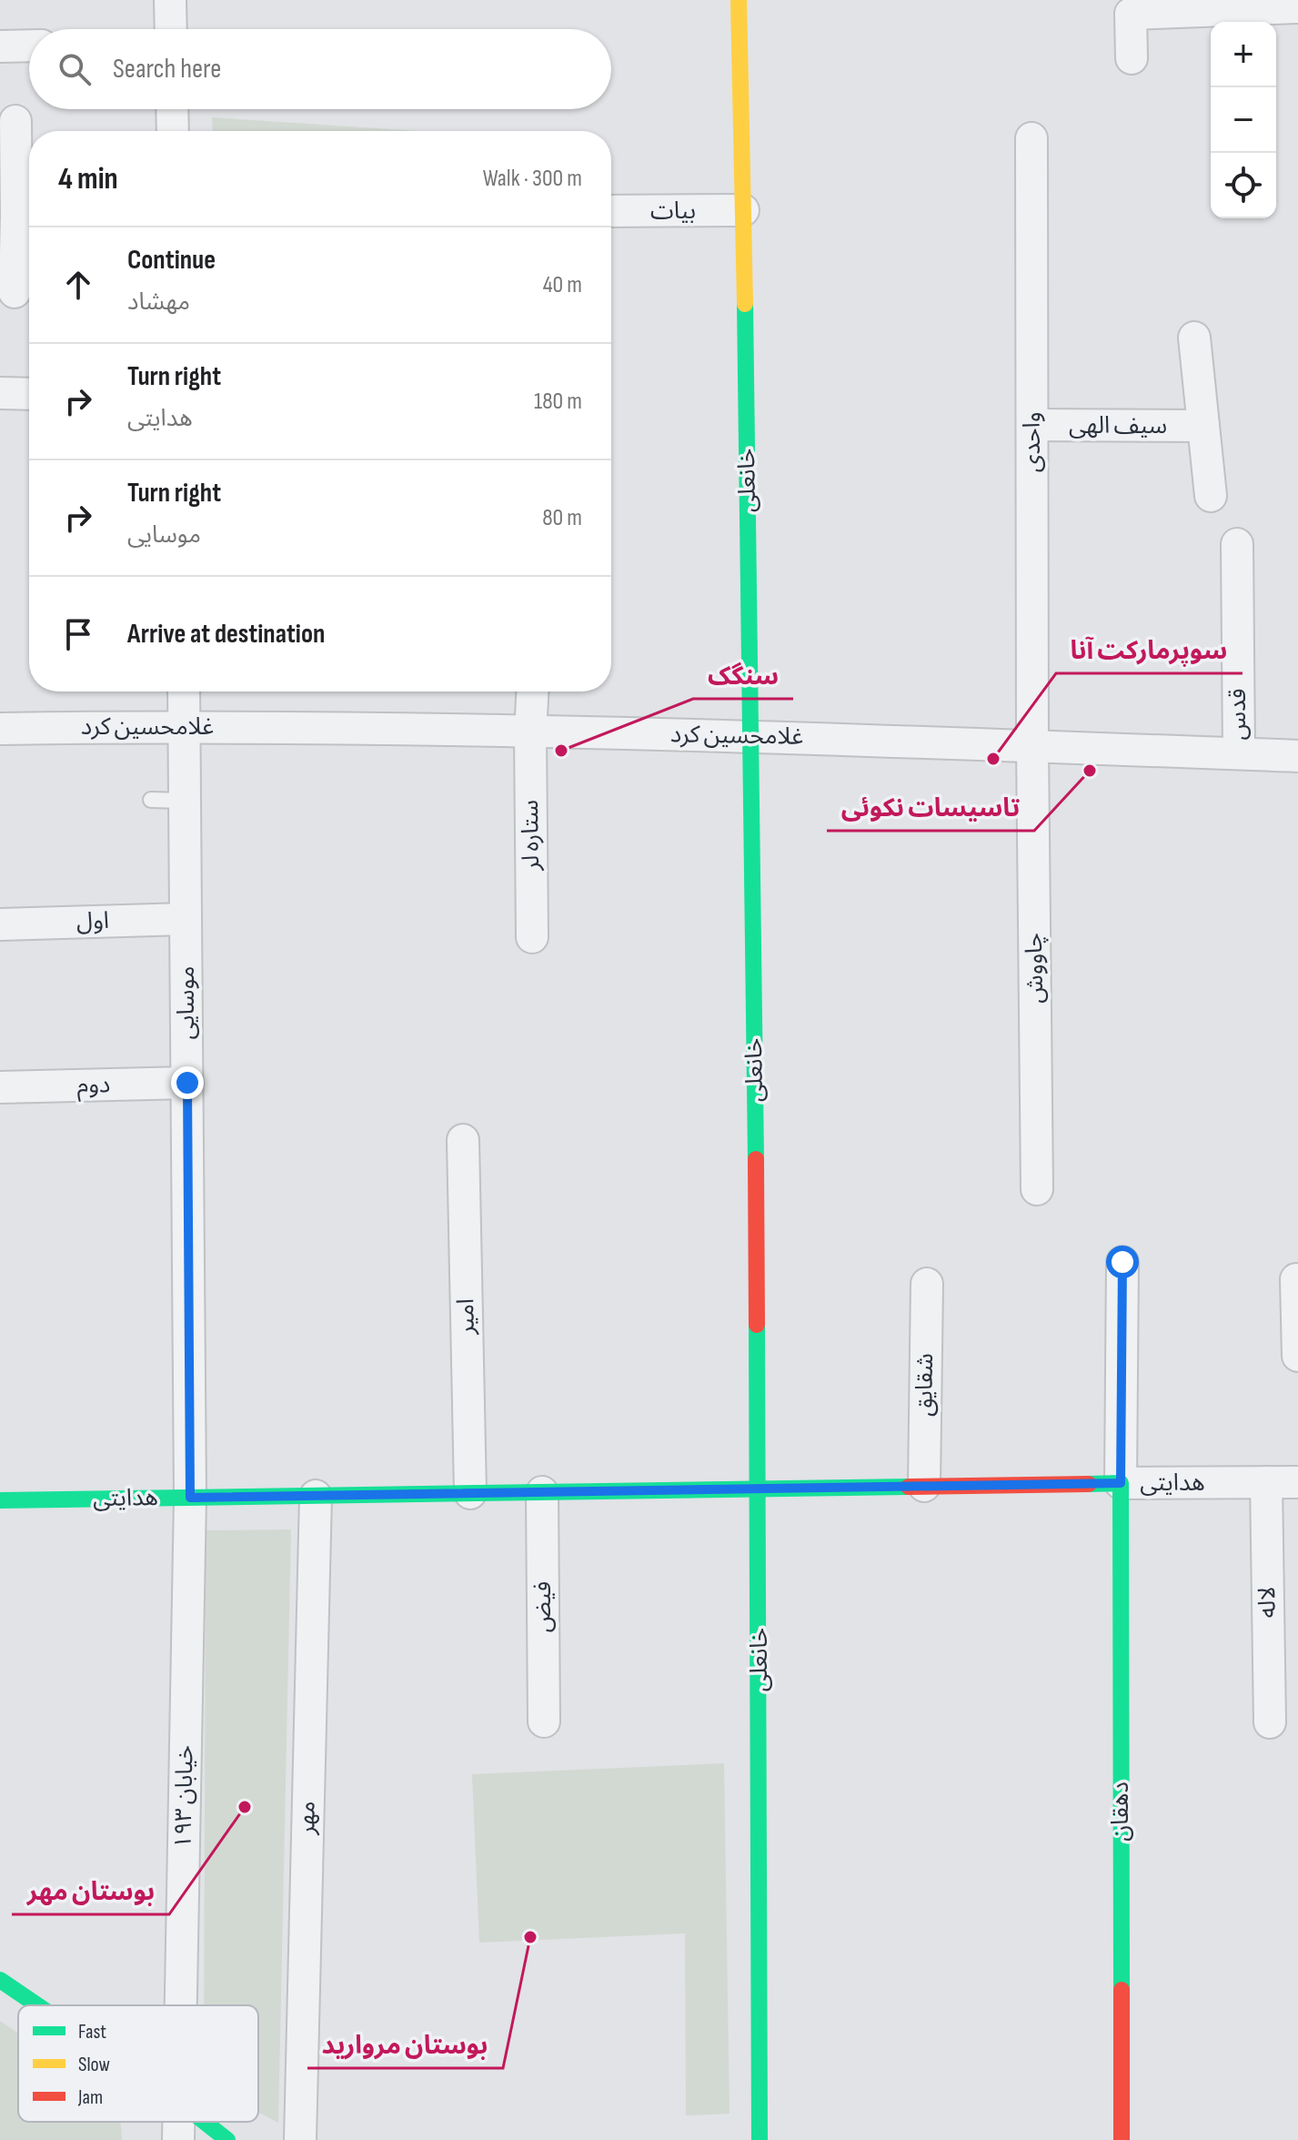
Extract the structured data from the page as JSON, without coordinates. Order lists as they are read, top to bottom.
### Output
{
  "streets": {
    "main road": ["خانعلی", "هدایتی", "دهقان"],
    "street": [
      "بیات",
      "سیف الهی",
      "واحدی",
      "قدس",
      "غلامحسین کرد",
      "ستاره لر",
      "اول",
      "چاووش",
      "موسایی",
      "دوم",
      "امیر",
      "شقایق",
      "لاله",
      "فیض",
      "خیابان ۱۹۳",
      "مهر"
    ]
  },
  "crossings": [
    ["بیات", "خانعلی"],
    ["سیف الهی", "واحدی"],
    ["واحدی", "غلامحسین کرد"],
    ["واحدی", "چاووش"],
    ["خانعلی", "غلامحسین کرد"],
    ["خانعلی", "هدایتی"],
    ["قدس", "غلامحسین کرد"],
    ["غلامحسین کرد", "ستاره لر"],
    ["غلامحسین کرد", "چاووش"],
    ["غلامحسین کرد", "موسایی"],
    ["اول", "موسایی"],
    ["موسایی", "دوم"],
    ["موسایی", "هدایتی"],
    ["موسایی", "خیابان ۱۹۳"],
    ["امیر", "هدایتی"],
    ["شقایق", "هدایتی"],
    ["هدایتی", "لاله"],
    ["هدایتی", "فیض"],
    ["هدایتی", "خیابان ۱۹۳"],
    ["هدایتی", "دهقان"],
    ["هدایتی", "مهر"]
  ],
  "places": [
    "سنگک",
    "سوپرمارکت آنا",
    "تاسیسات نکوئی",
    "بوستان مهر",
    "بوستان مروارید"
  ],
  "legend": ["Fast", "Slow", "Jam"],
  "page": {
    "map_buttons": ["+", "−"],
    "search": "Search here",
    "heading": ["4 min", "Walk · 300 m"],
    "list": [
      ["Continue", "مهشاد", "40 m"],
      ["Turn right", "هدایتی", "180 m"],
      ["Turn right", "موسایی", "80 m"],
      "Arrive at destination"
    ]
  }
}
